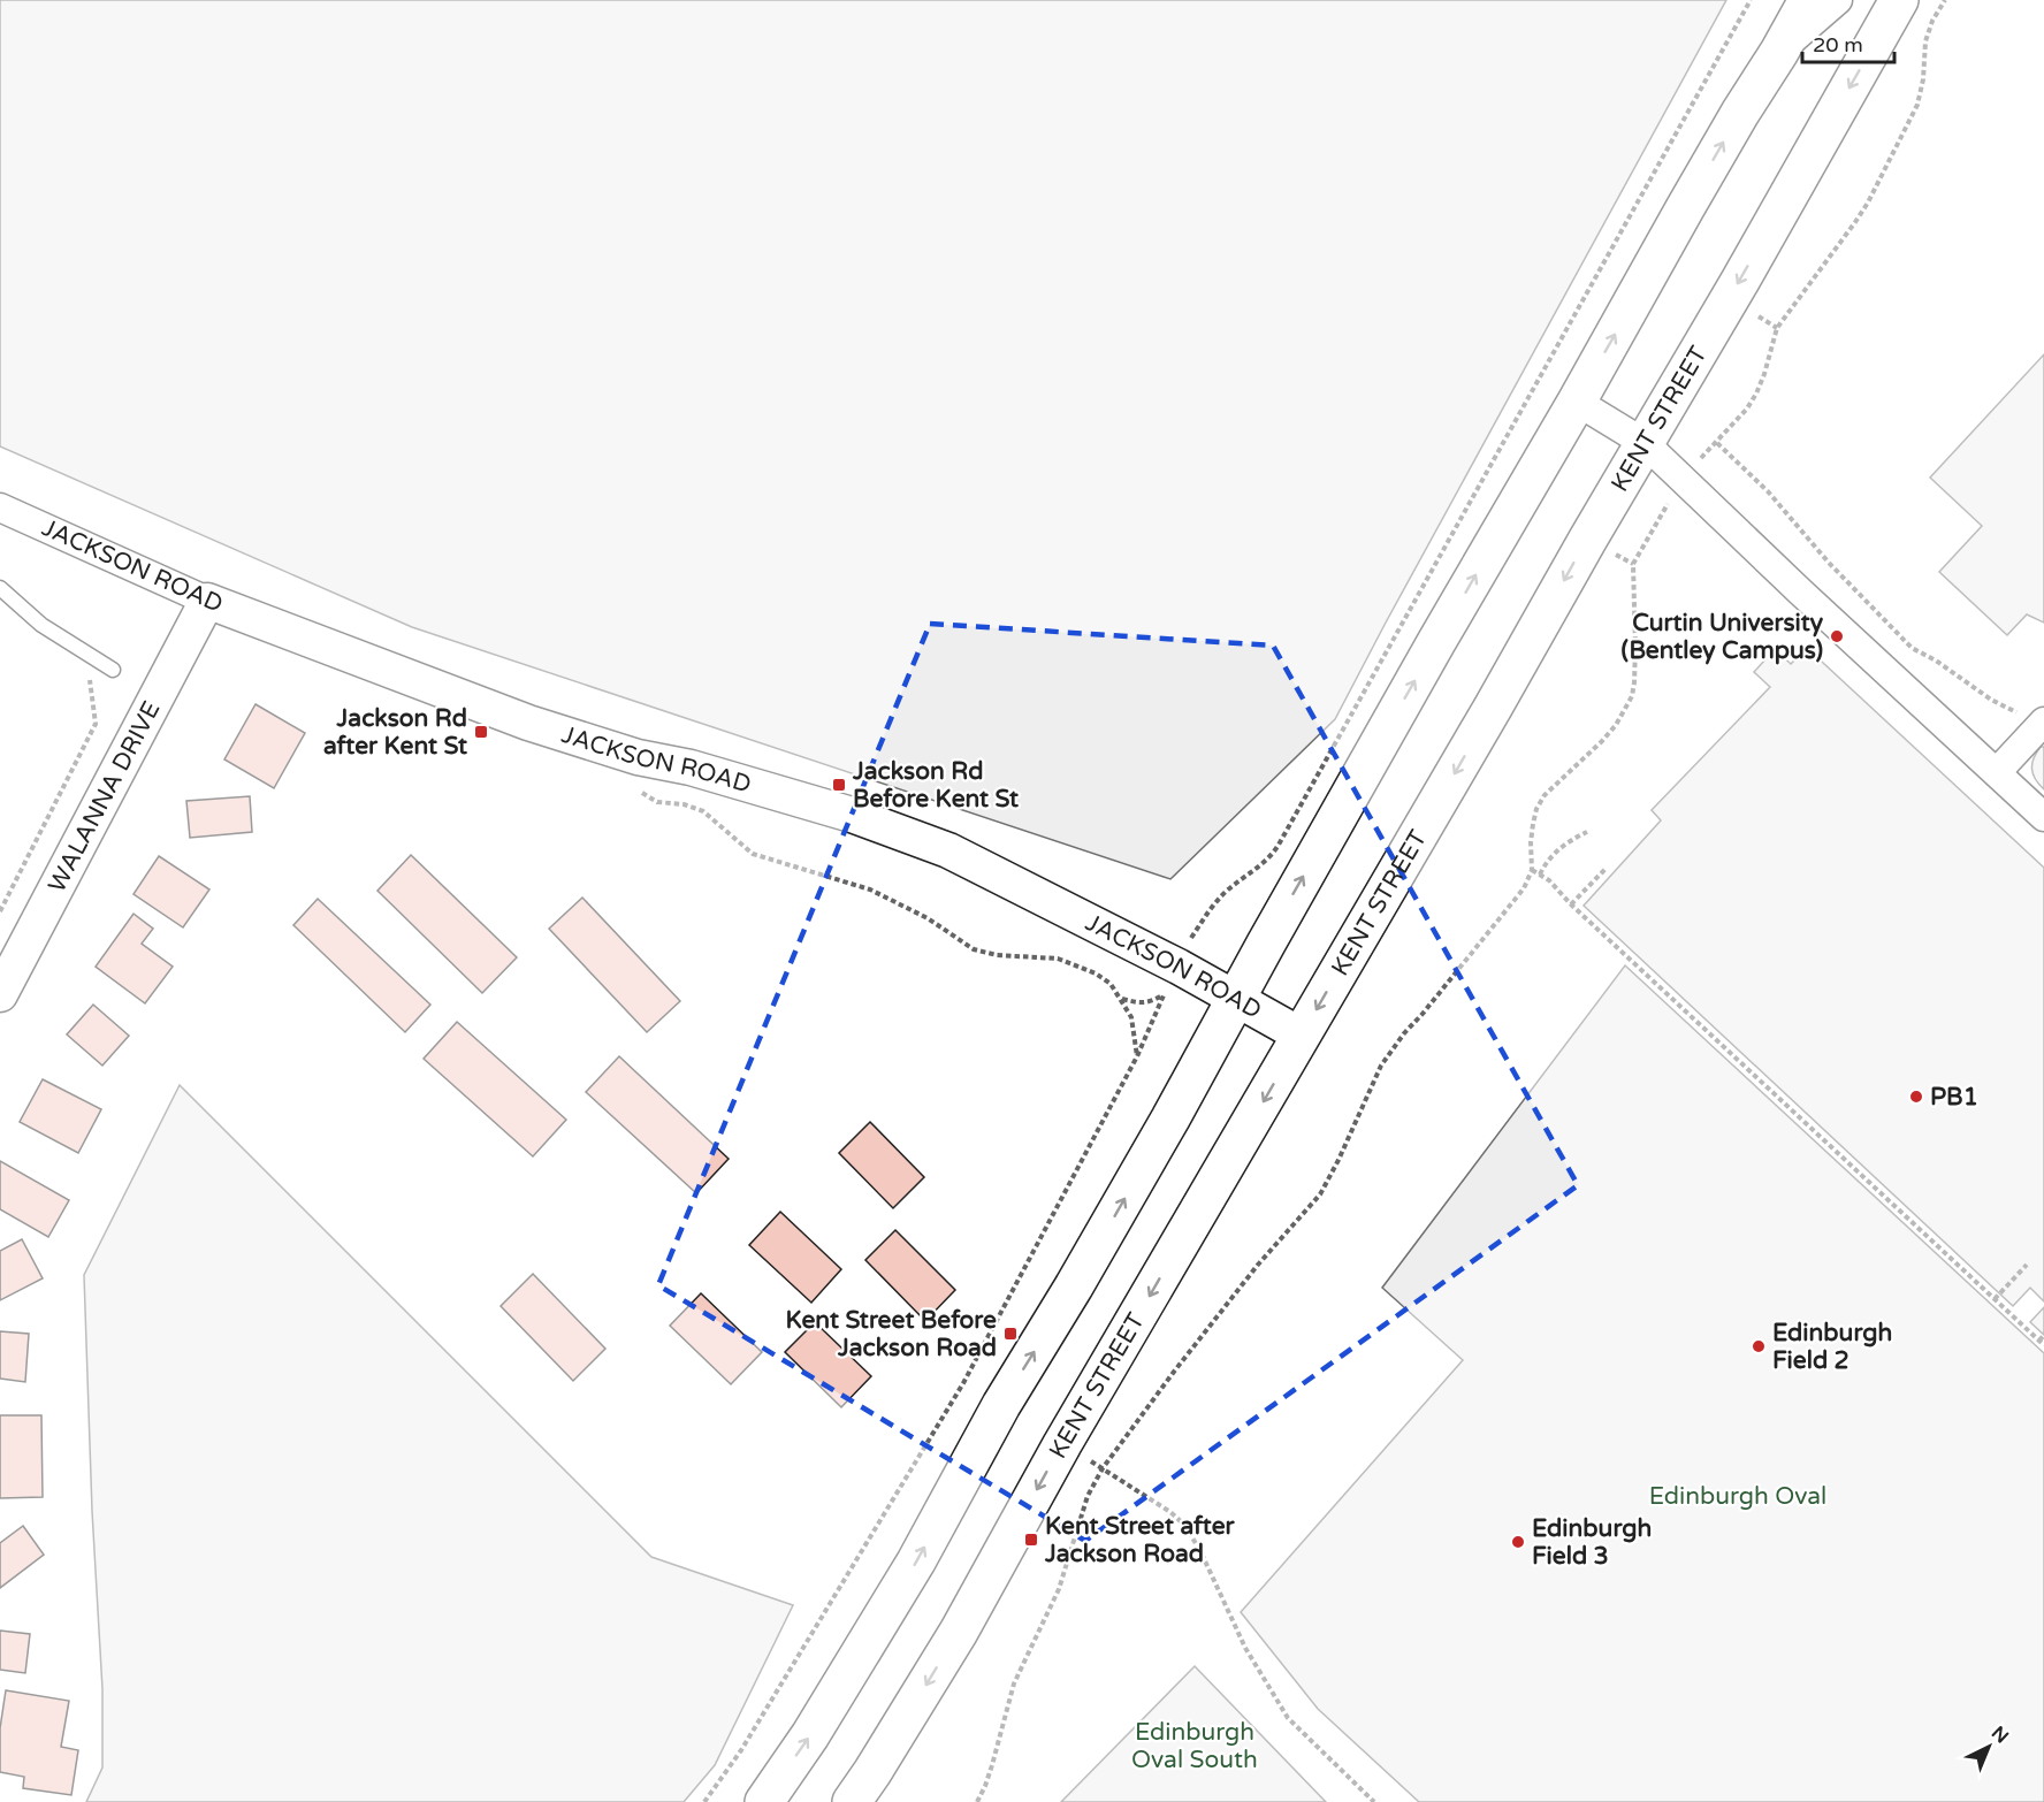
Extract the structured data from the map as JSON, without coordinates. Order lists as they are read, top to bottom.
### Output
{
  "streets": {
    "main road": ["KENT STREET"],
    "street": ["JACKSON ROAD", "WALANNA DRIVE"]
  },
  "crossings": [
    ["KENT STREET", "JACKSON ROAD"],
    ["JACKSON ROAD", "WALANNA DRIVE"]
  ],
  "parks": ["Edinburgh Oval", "Edinburgh Oval South"],
  "places": {
    "other": [
      "Curtin University (Bentley Campus)",
      "PB1",
      "Edinburgh Field 2",
      "Edinburgh Field 3"
    ],
    "transit": [
      "Jackson Rd after Kent St",
      "Jackson Rd Before Kent St",
      "Kent Street Before Jackson Road",
      "Kent Street after Jackson Road"
    ]
  },
  "scale_bar": "20 m",
  "north": "top right"
}
